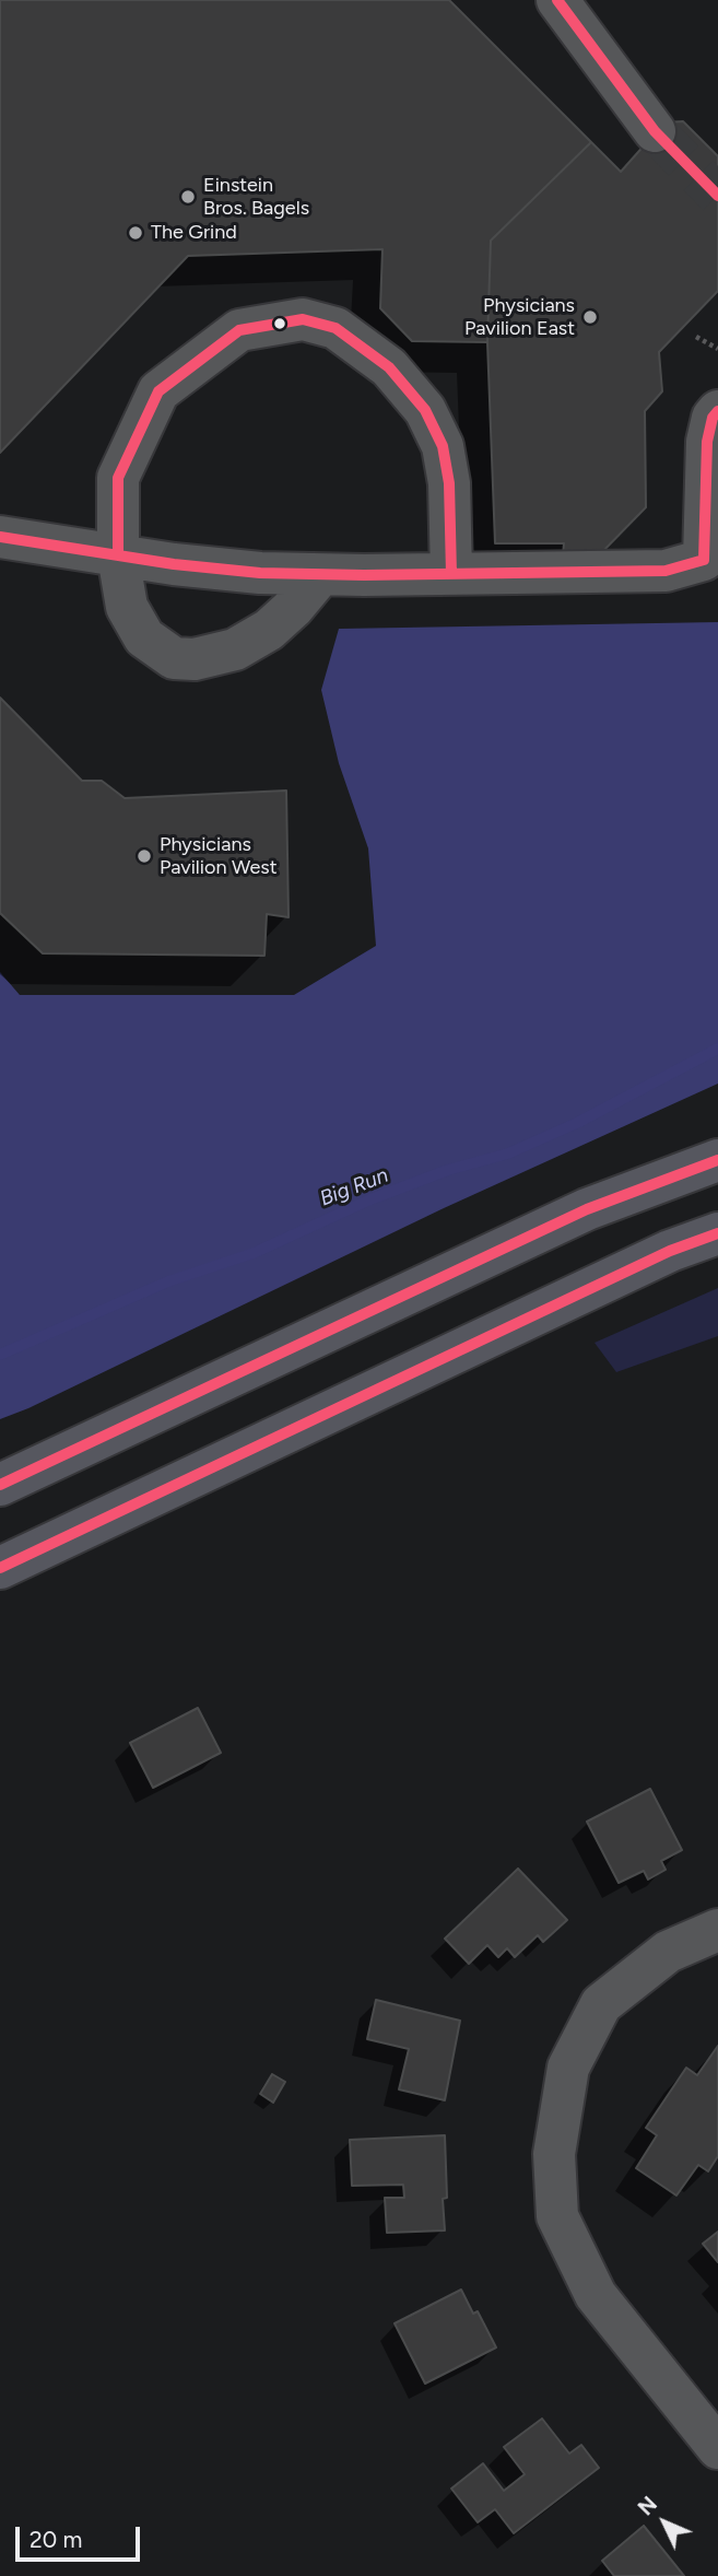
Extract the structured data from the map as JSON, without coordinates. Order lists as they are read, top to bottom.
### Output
{
  "water": ["Big Run"],
  "places": [
    "Einstein Bros. Bagels",
    "The Grind",
    "Physicians Pavilion East",
    "Physicians Pavilion West"
  ],
  "scale_bar": "20 m",
  "north": "top left"
}
